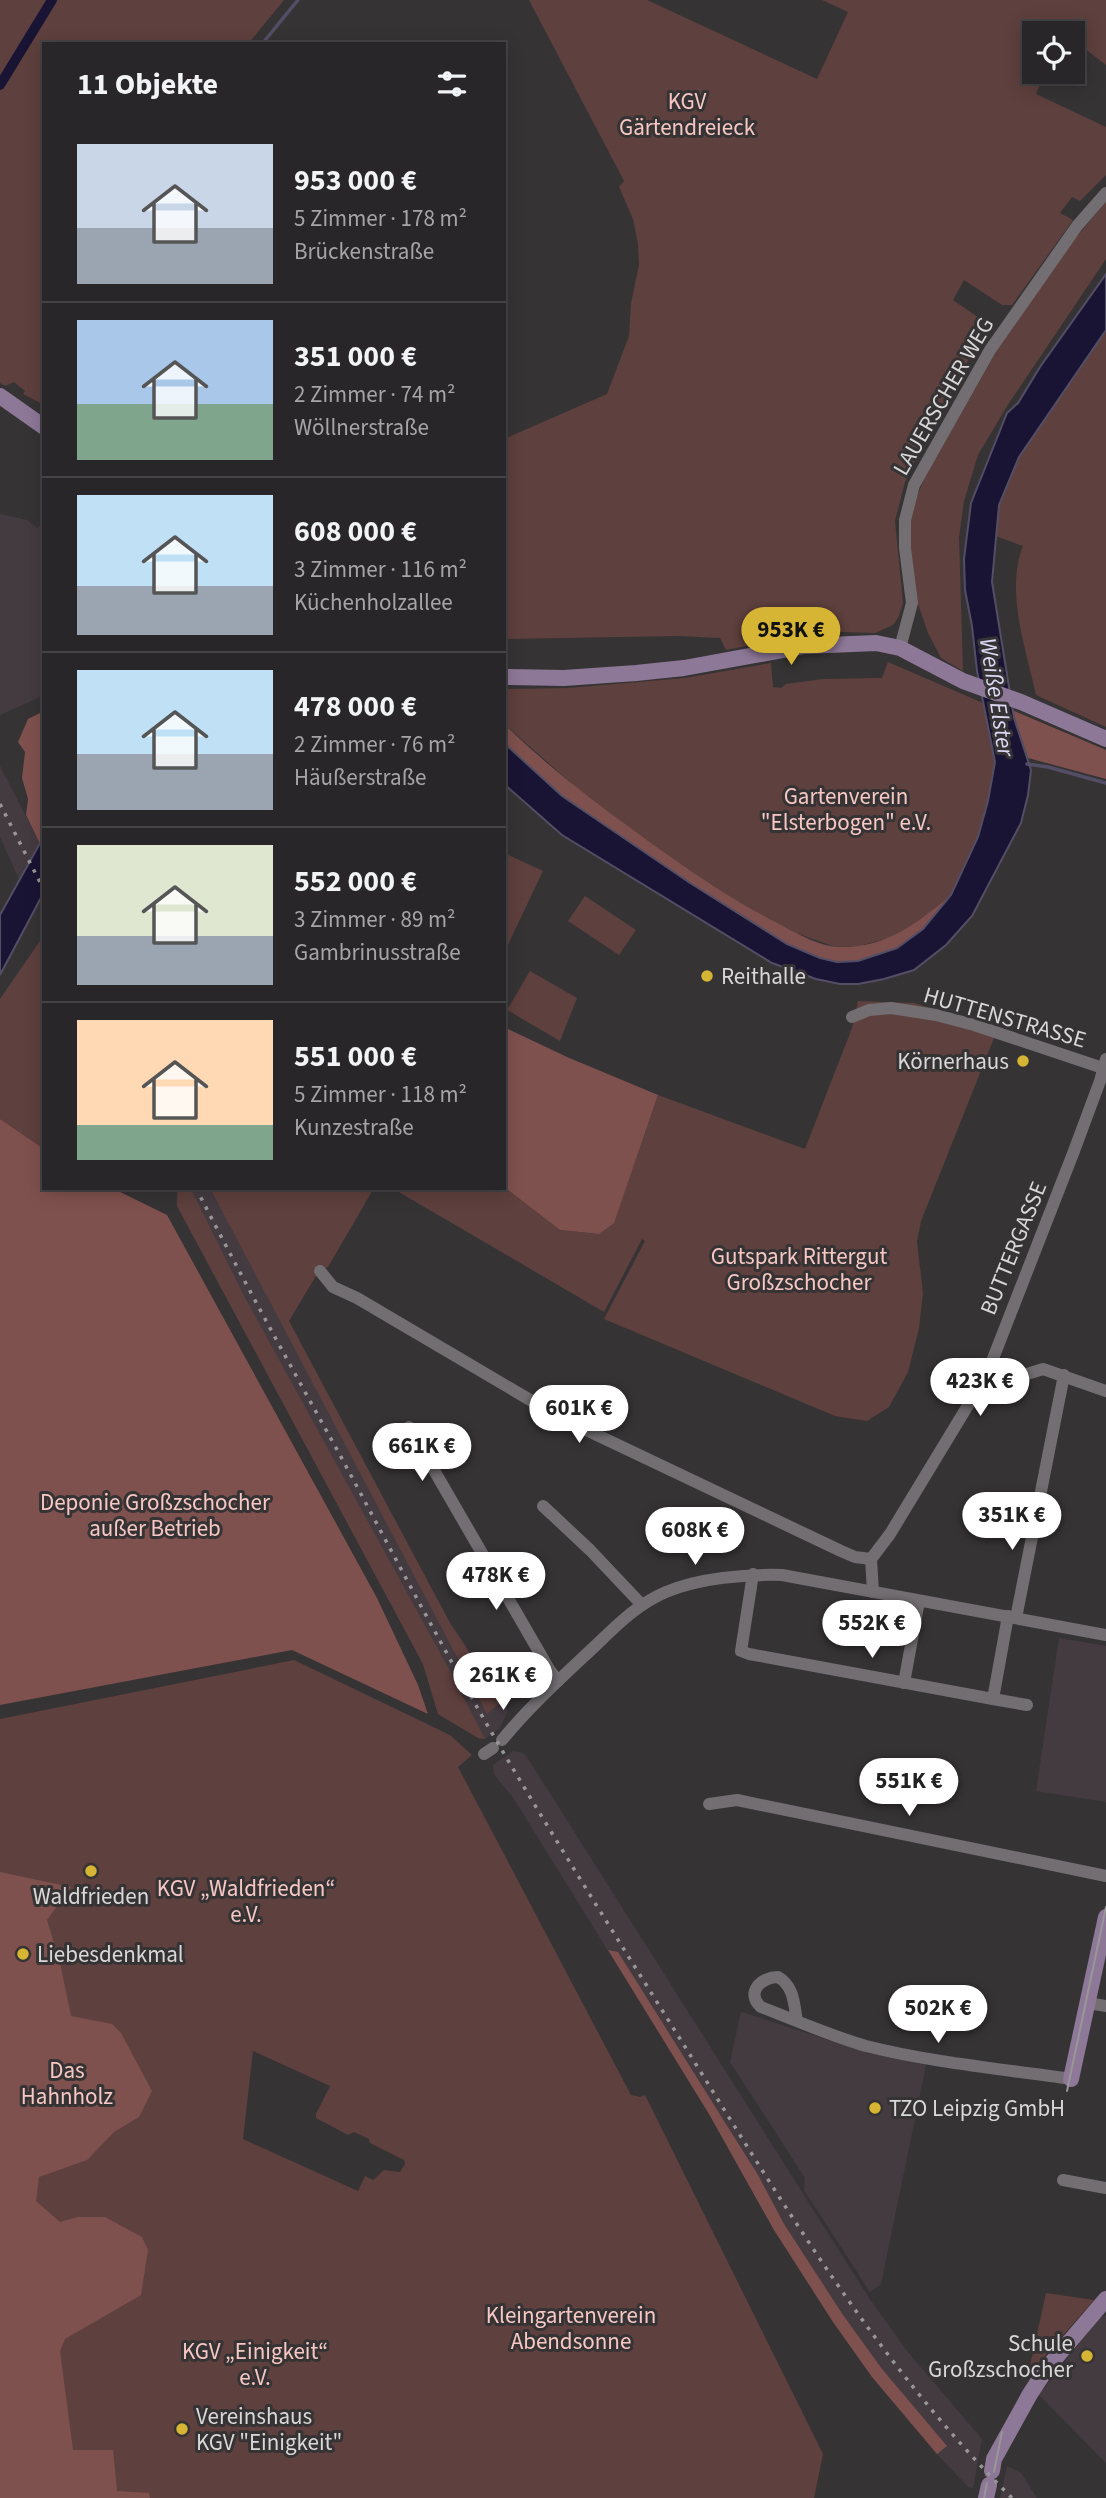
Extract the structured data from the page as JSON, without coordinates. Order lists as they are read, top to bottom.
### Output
{
  "streets": {
    "street": ["LAUERSCHER WEG", "HUTTENSTRASSE", "BUTTERGASSE"]
  },
  "crossings": [
    ["HUTTENSTRASSE", "BUTTERGASSE"]
  ],
  "water": ["Weiße Elster"],
  "parks": [
    "KGV Gärtendreieck",
    "Gartenverein \"Elsterbogen\" e.V.",
    "Gutspark Rittergut Großzschocher",
    "Deponie Großzschocher außer Betrieb",
    "KGV „Waldfrieden“ e.V.",
    "Das Hahnholz",
    "Kleingartenverein Abendsonne",
    "KGV „Einigkeit“ e.V."
  ],
  "places": [
    "Reithalle",
    "Körnerhaus",
    "Waldfrieden",
    "Liebesdenkmal",
    "TZO Leipzig GmbH",
    "Schule Großzschocher",
    "Vereinshaus KGV \"Einigkeit\""
  ],
  "page": {
    "heading": "11 Objekte",
    "list": [
      {
        "name": "953 000 €",
        "note": "5 Zimmer · 178 m² · Brückenstraße"
      },
      {
        "name": "351 000 €",
        "note": "2 Zimmer · 74 m² · Wöllnerstraße"
      },
      {
        "name": "608 000 €",
        "note": "3 Zimmer · 116 m² · Küchenholzallee"
      },
      {
        "name": "478 000 €",
        "note": "2 Zimmer · 76 m² · Häußerstraße"
      },
      {
        "name": "552 000 €",
        "note": "3 Zimmer · 89 m² · Gambrinusstraße"
      },
      {
        "name": "551 000 €",
        "note": "5 Zimmer · 118 m² · Kunzestraße"
      }
    ],
    "price": [
      "953K €",
      "423K €",
      "601K €",
      "661K €",
      "351K €",
      "608K €",
      "478K €",
      "552K €",
      "261K €",
      "551K €",
      "502K €"
    ]
  }
}
